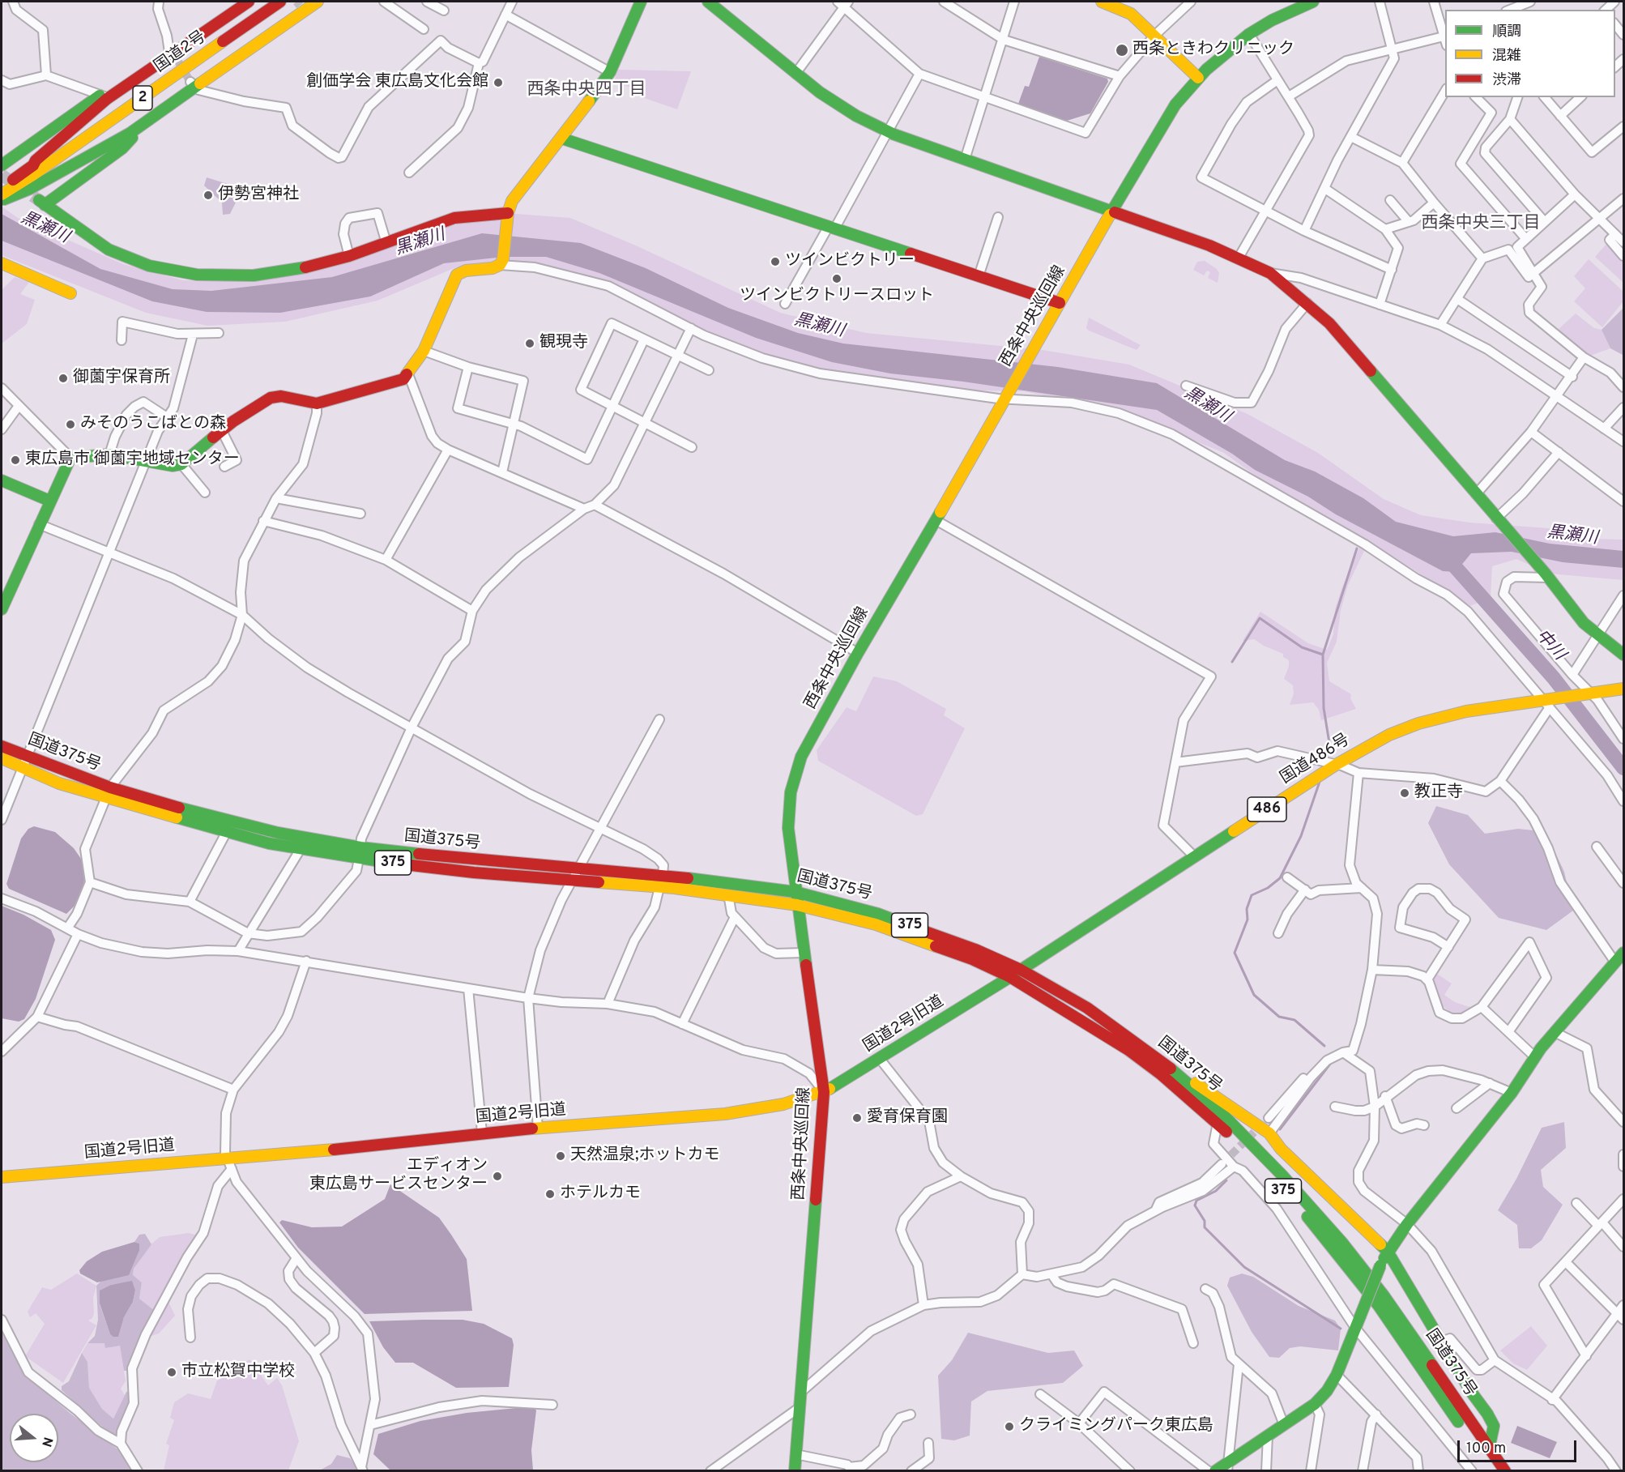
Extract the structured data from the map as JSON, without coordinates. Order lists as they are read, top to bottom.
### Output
{
  "streets": {
    "main road": [
      "国道2号",
      "2",
      "西条中央巡回線",
      "国道375号",
      "国道486号",
      "486",
      "375",
      "国道2号旧道"
    ]
  },
  "crossings": [
    ["西条中央巡回線", "国道375号"],
    ["西条中央巡回線", "国道2号旧道"],
    ["国道375号", "国道486号"],
    ["国道375号", "国道2号旧道"],
    ["国道486号", "国道2号旧道"]
  ],
  "districts": ["西条中央四丁目", "西条中央三丁目"],
  "water": ["黒瀬川", "中川"],
  "places": [
    "西条ときわクリニック",
    "創価学会 東広島文化会館",
    "伊勢宮神社",
    "ツインビクトリー",
    "ツインビクトリースロット",
    "観現寺",
    "御薗宇保育所",
    "みそのうこばとの森",
    "東広島市 御薗宇地域センター",
    "教正寺",
    "愛育保育園",
    "天然温泉;ホットカモ",
    "エディオン 東広島サービスセンター",
    "ホテルカモ",
    "市立松賀中学校",
    "クライミングパーク東広島"
  ],
  "legend": ["順調", "混雑", "渋滞"],
  "scale_bar": "100 m",
  "north": "right"
}
